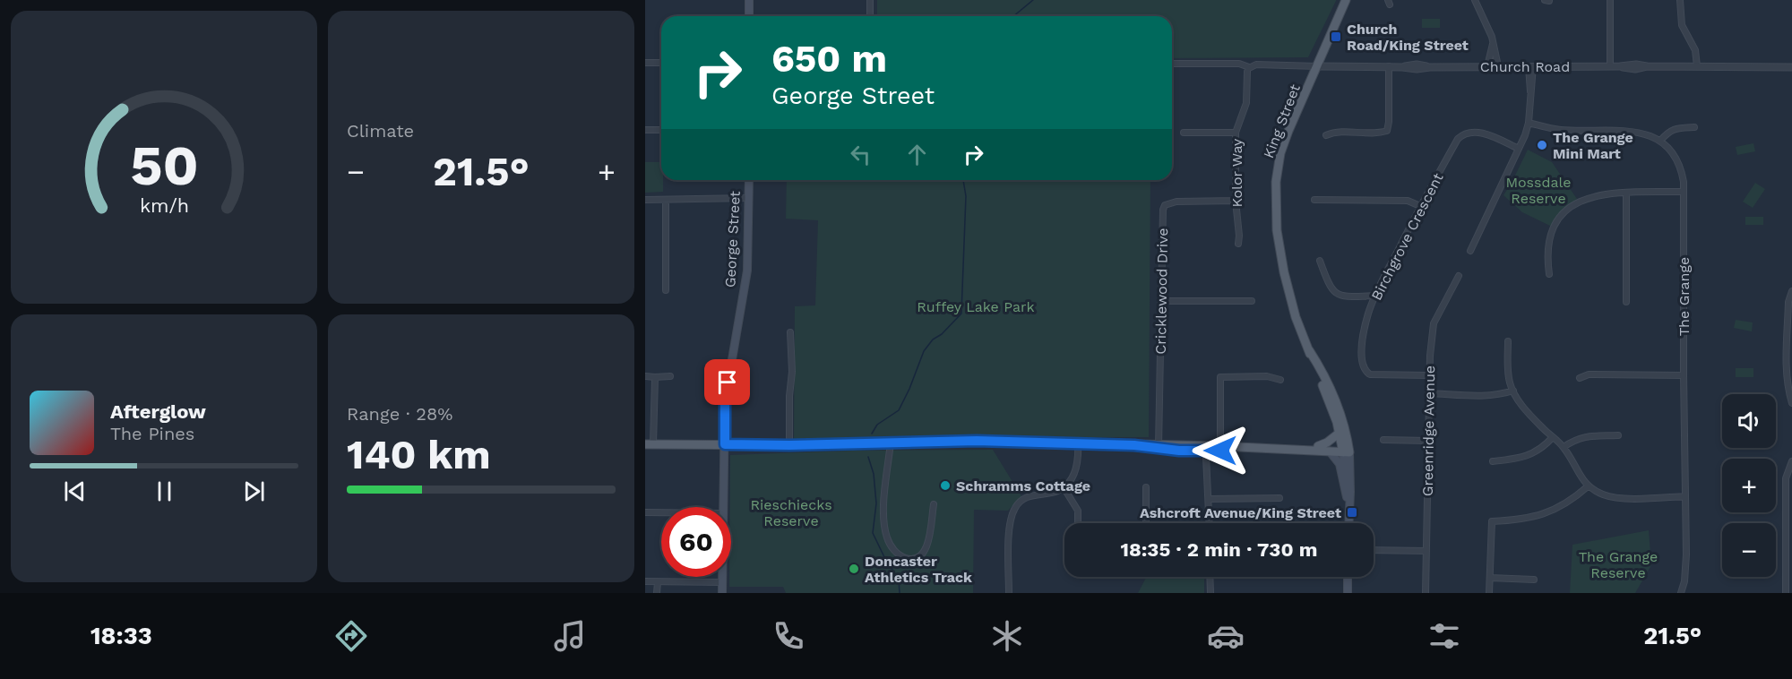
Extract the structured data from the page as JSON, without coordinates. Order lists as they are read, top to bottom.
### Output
{
  "streets": {
    "main road": ["King Street", "George Street"],
    "street": [
      "Church Road",
      "Kolor Way",
      "Birchgrove Crescent",
      "Cricklewood Drive",
      "The Grange",
      "Greenridge Avenue"
    ]
  },
  "crossings": [
    ["Church Road", "King Street"],
    ["Church Road", "Kolor Way"],
    ["Kolor Way", "Cricklewood Drive"],
    ["Birchgrove Crescent", "Greenridge Avenue"]
  ],
  "parks": [
    "Mossdale Reserve",
    "Ruffey Lake Park",
    "Rieschiecks Reserve",
    "The Grange Reserve"
  ],
  "places": {
    "transit": ["Church Road/King Street", "Ashcroft Avenue/King Street"],
    "other": ["The Grange Mini Mart", "Schramms Cottage", "Doncaster Athletics Track"]
  },
  "page": {
    "tile": [
      "Climate",
      ["Range · 28%", "140 km"]
    ],
    "turn": ["650 m", "George Street"],
    "heat": ["−", "21.5°", "+"],
    "song": ["Afterglow", "The Pines"],
    "map_buttons": ["+", "−"],
    "limit": "60",
    "trip": "18:35 · 2 min · 730 m",
    "tabs": ["18:33", "21.5°"],
    "gauge": ["50", "km/h"]
  }
}
